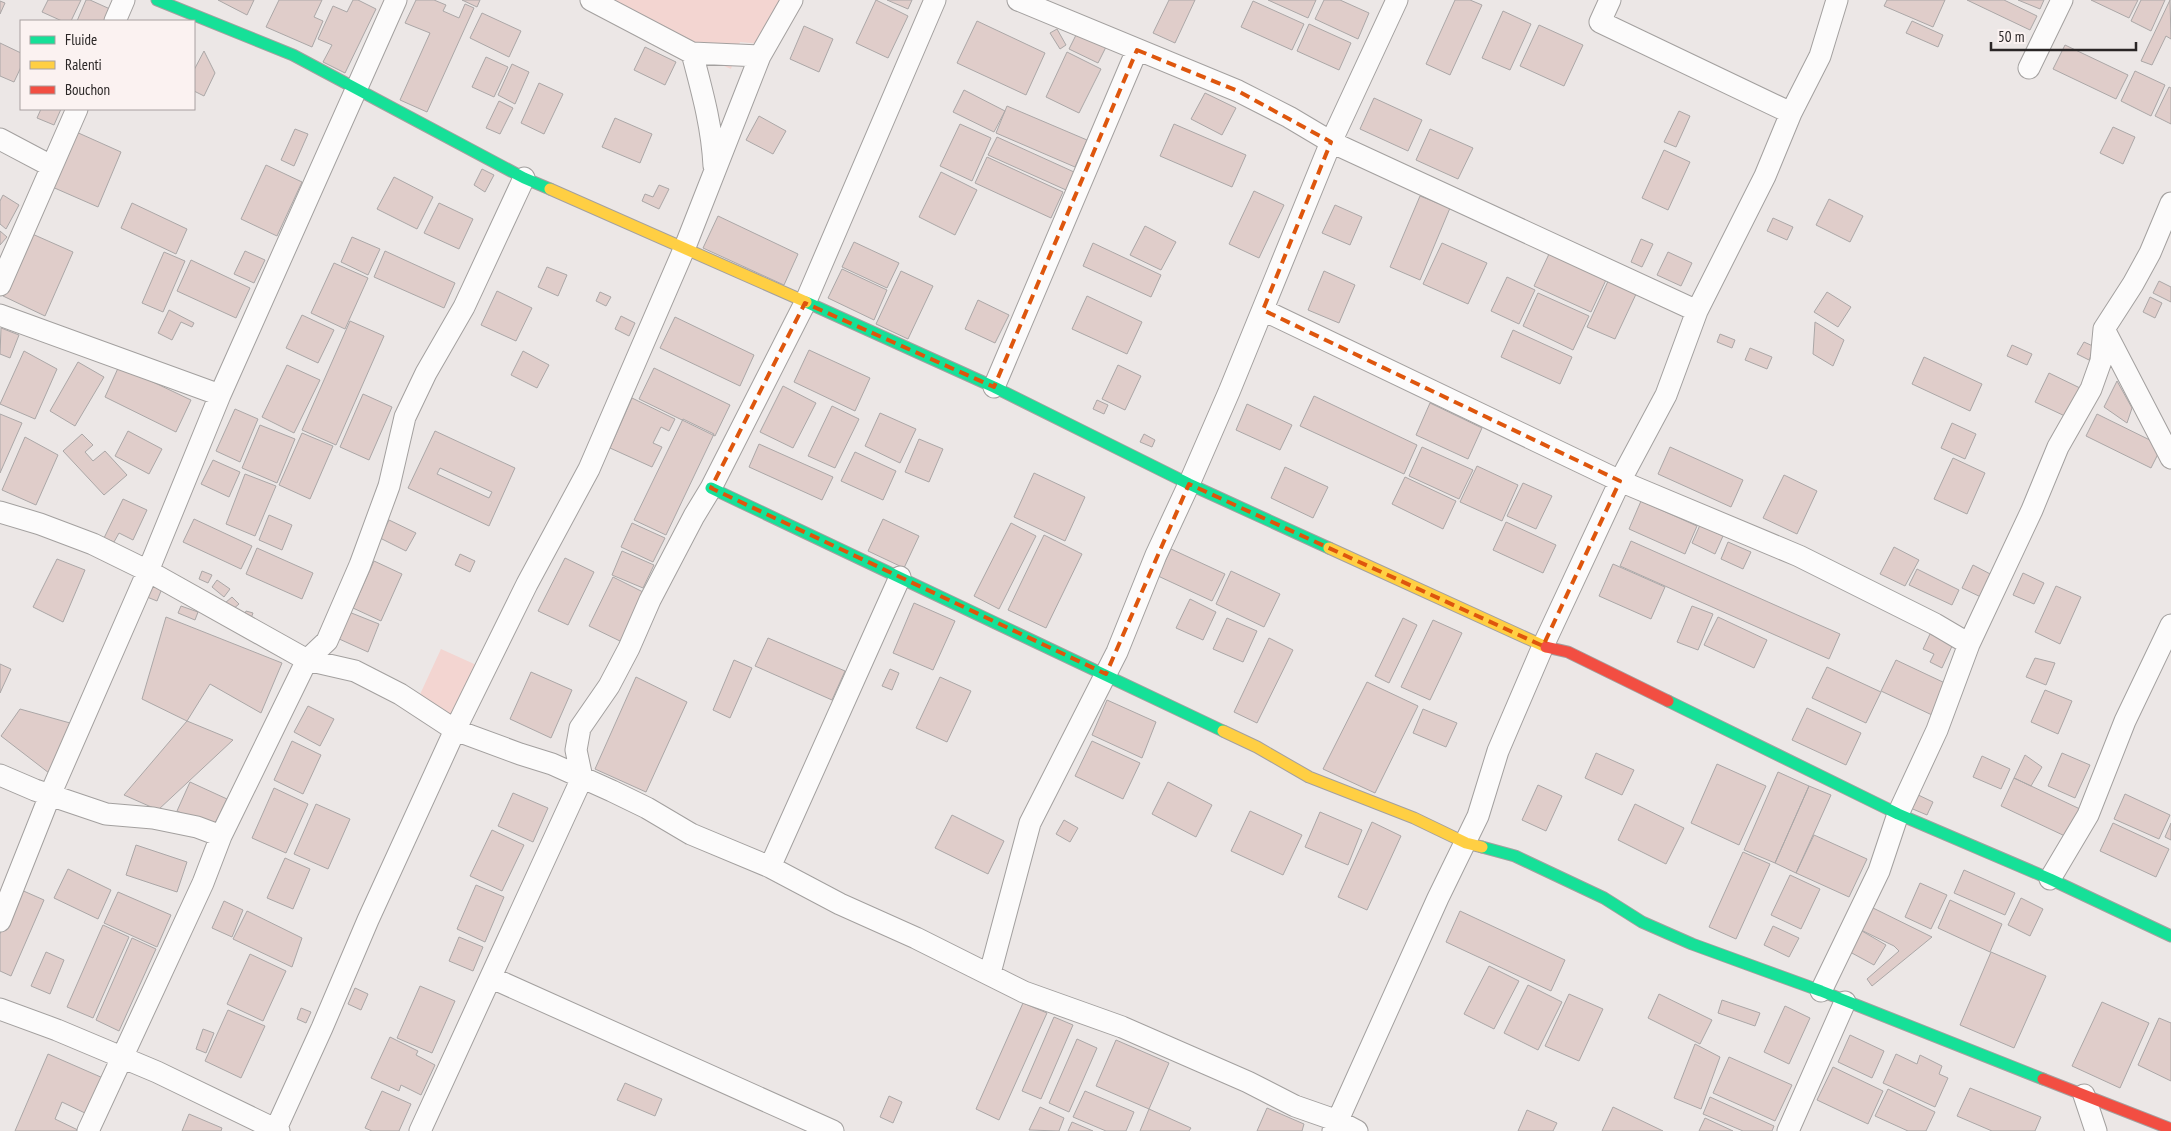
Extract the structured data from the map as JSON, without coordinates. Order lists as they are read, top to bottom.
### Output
{
  "legend": ["Fluide", "Ralenti", "Bouchon"],
  "scale_bar": "50 m"
}
